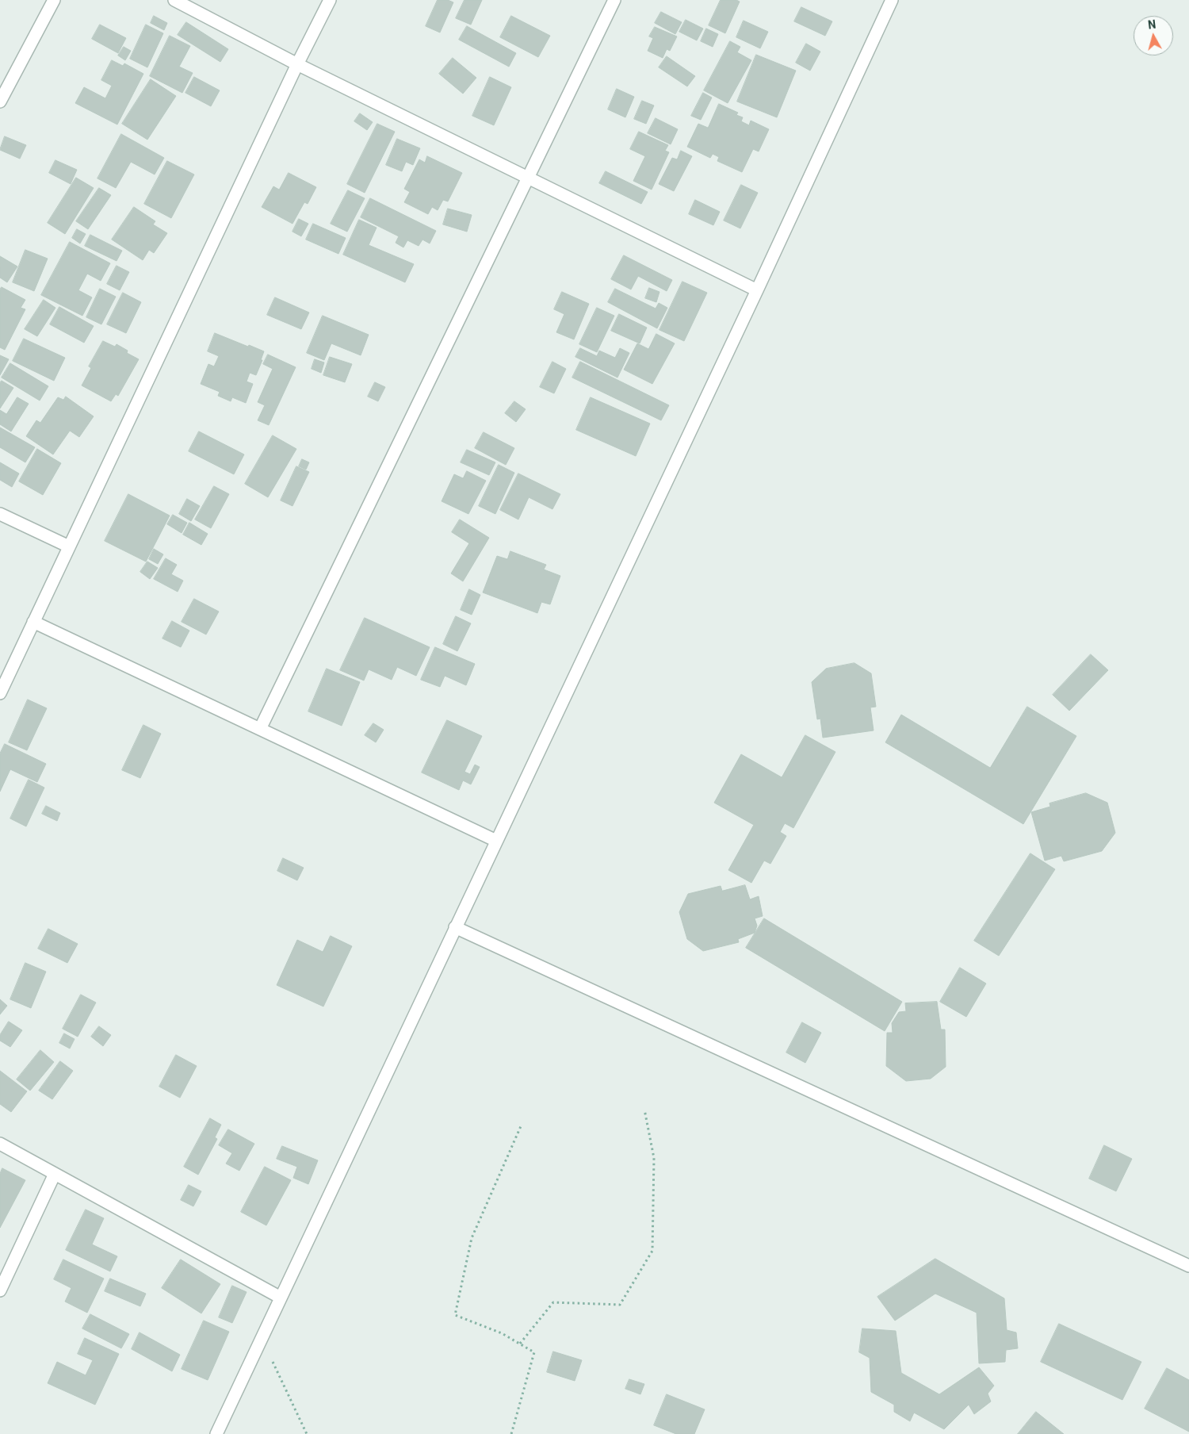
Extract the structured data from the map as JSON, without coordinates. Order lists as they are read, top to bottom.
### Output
{
  "north": "top"
}
